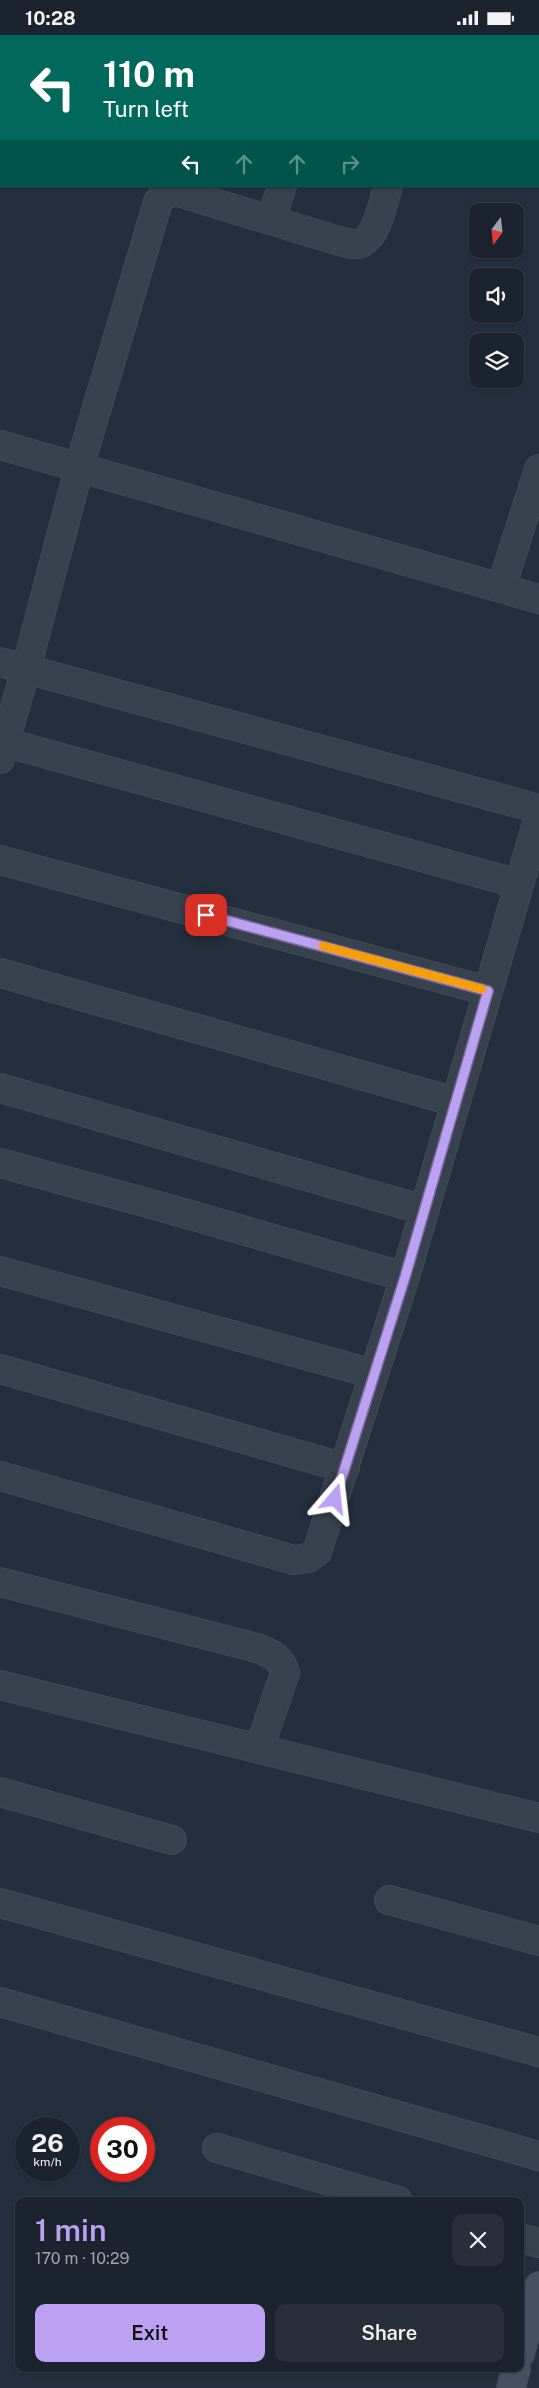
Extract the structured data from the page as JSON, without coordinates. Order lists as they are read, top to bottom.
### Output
{
  "north": "bottom",
  "page": {
    "status": "10:28",
    "turn": ["110 m", "Turn left"],
    "speed": "26 km/h",
    "limit": "30",
    "heading": ["1 min", "170 m · 10:29"],
    "buttons": ["Exit", "Share"]
  }
}
